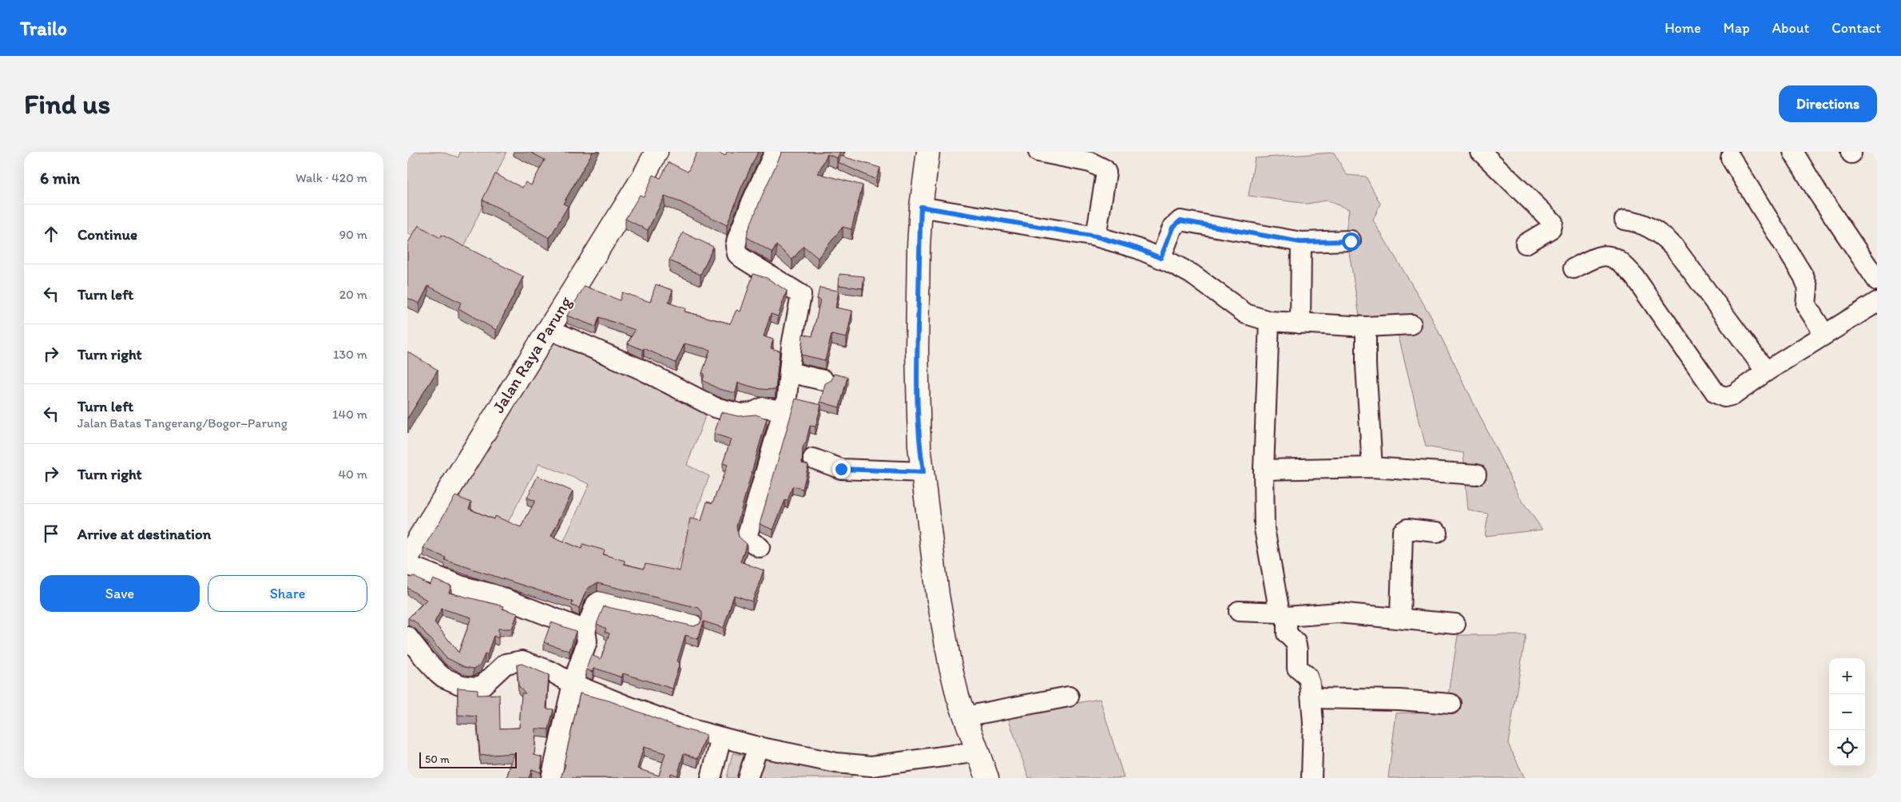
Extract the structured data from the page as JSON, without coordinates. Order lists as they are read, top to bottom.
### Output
{
  "streets": {
    "main road": ["Jalan Raya Parung"]
  },
  "scale_bar": "50 m",
  "page": {
    "header": "Trailo",
    "nav": [
      "Home",
      "Map",
      "About",
      "Contact"
    ],
    "buttons": [
      "Directions",
      ["Save", "Share"]
    ],
    "title": "Find us",
    "heading": ["6 min", "Walk · 420 m"],
    "list": [
      ["Continue", "90 m"],
      ["Turn left", "20 m"],
      ["Turn right", "130 m"],
      ["Turn left", "Jalan Batas Tangerang/Bogor–Parung", "140 m"],
      ["Turn right", "40 m"],
      "Arrive at destination"
    ],
    "map_buttons": ["+", "−"],
    "scale": "50 m"
  }
}
